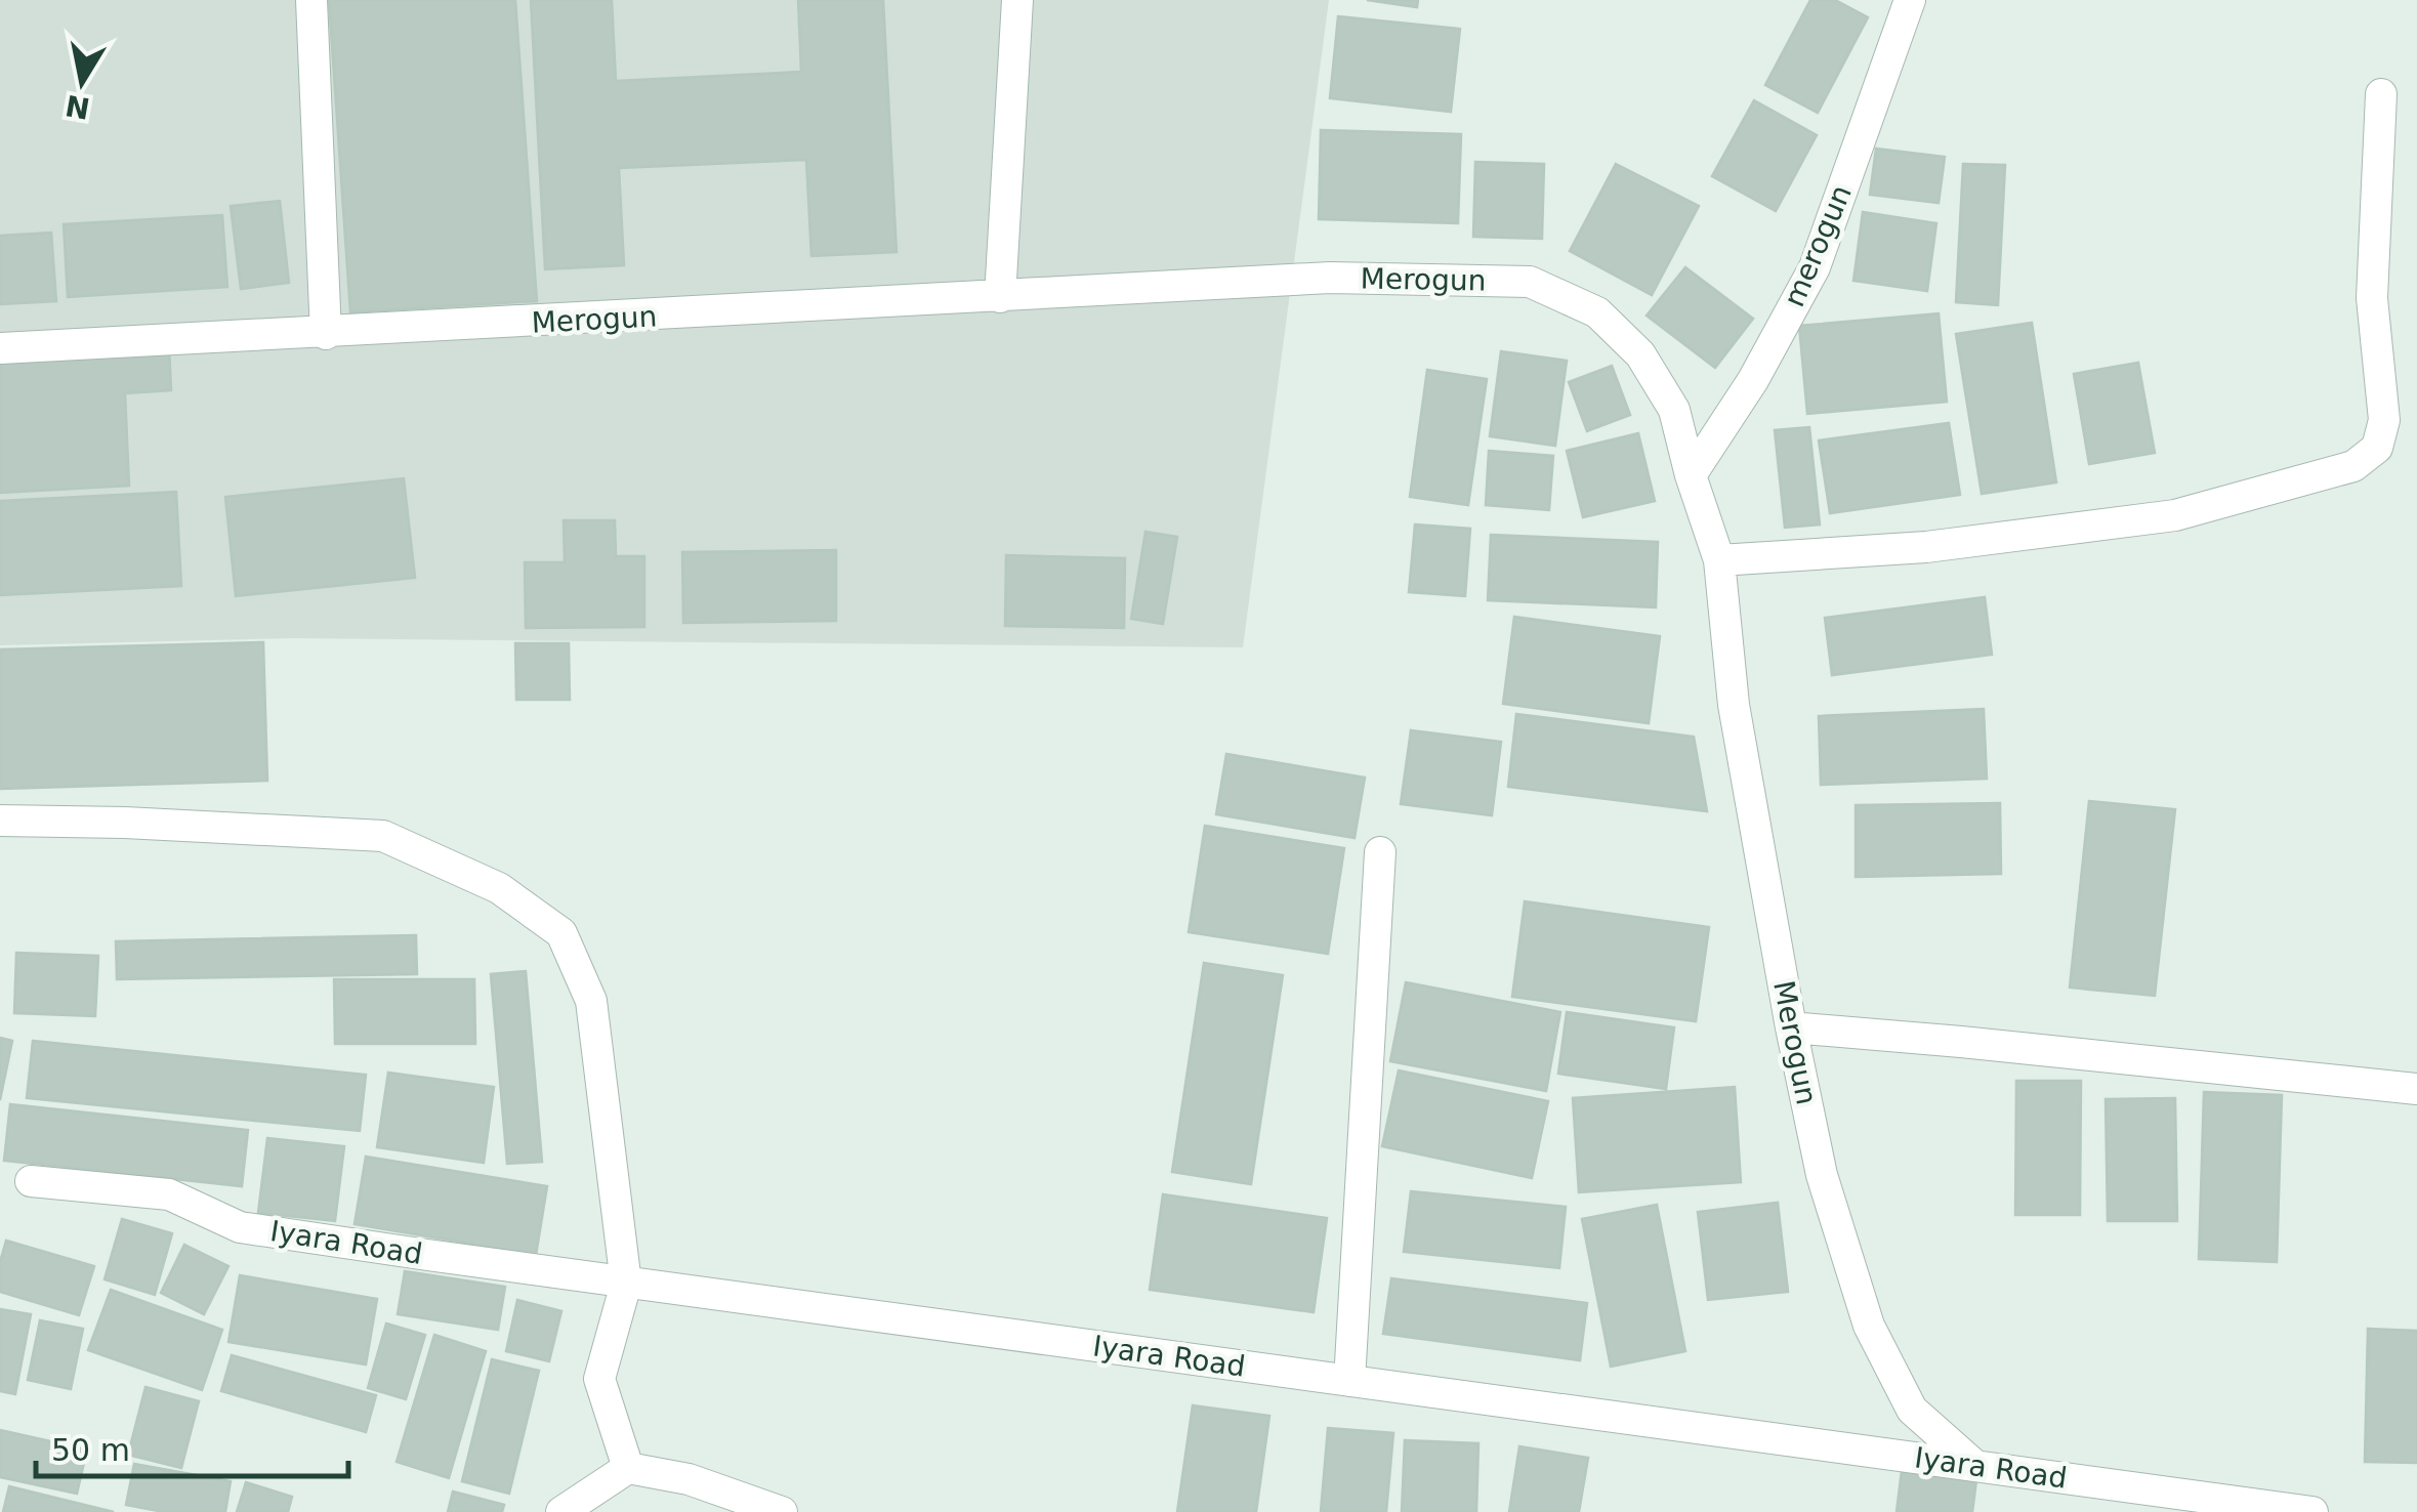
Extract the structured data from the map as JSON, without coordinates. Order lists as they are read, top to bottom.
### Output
{
  "streets": {
    "street": ["merogun", "Merogun", "Iyara Road"]
  },
  "crossings": [
    ["merogun", "Merogun"],
    ["Merogun", "Iyara Road"]
  ],
  "scale_bar": "50 m",
  "north": "bottom"
}
